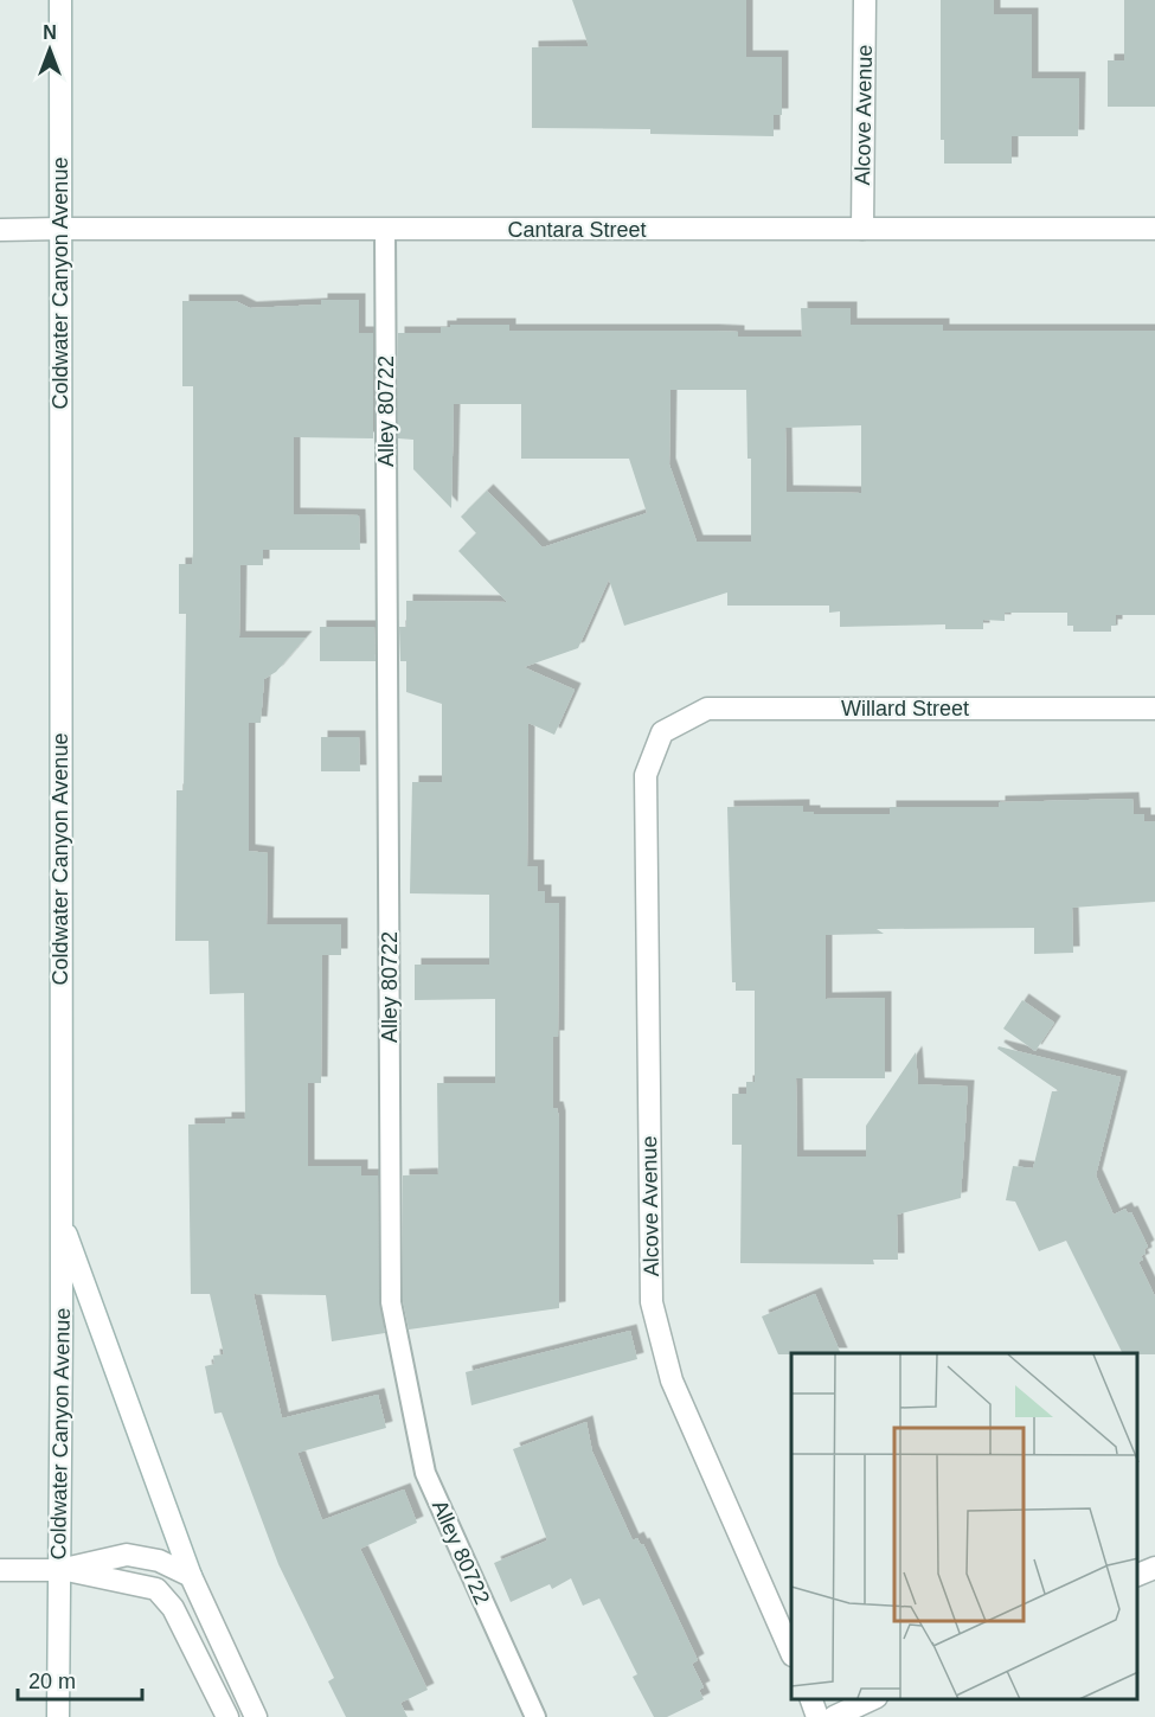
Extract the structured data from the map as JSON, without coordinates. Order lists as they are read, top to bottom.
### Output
{
  "streets": {
    "street": [
      "Alcove Avenue",
      "Cantara Street",
      "Coldwater Canyon Avenue",
      "Willard Street"
    ],
    "lane": ["Alley 80722"]
  },
  "crossings": [
    ["Alcove Avenue", "Cantara Street"],
    ["Alcove Avenue", "Willard Street"],
    ["Cantara Street", "Coldwater Canyon Avenue"],
    ["Cantara Street", "Alley 80722"]
  ],
  "scale_bar": "20 m",
  "north": "top"
}
